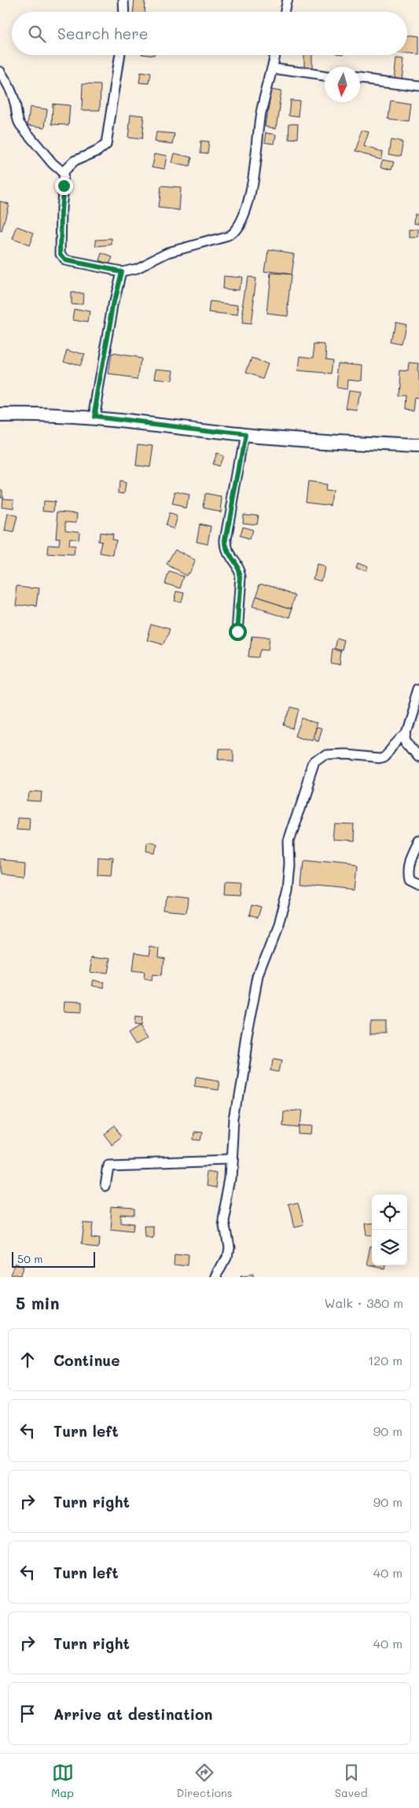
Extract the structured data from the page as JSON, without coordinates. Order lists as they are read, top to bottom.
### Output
{
  "scale_bar": "50 m",
  "north": "bottom",
  "page": {
    "search": "Search here",
    "scale": "50 m",
    "heading": ["5 min", "Walk · 380 m"],
    "list": [
      ["Continue", "120 m"],
      ["Turn left", "90 m"],
      ["Turn right", "90 m"],
      ["Turn left", "40 m"],
      ["Turn right", "40 m"],
      "Arrive at destination"
    ],
    "nav": ["Map", "Directions", "Saved"]
  }
}
